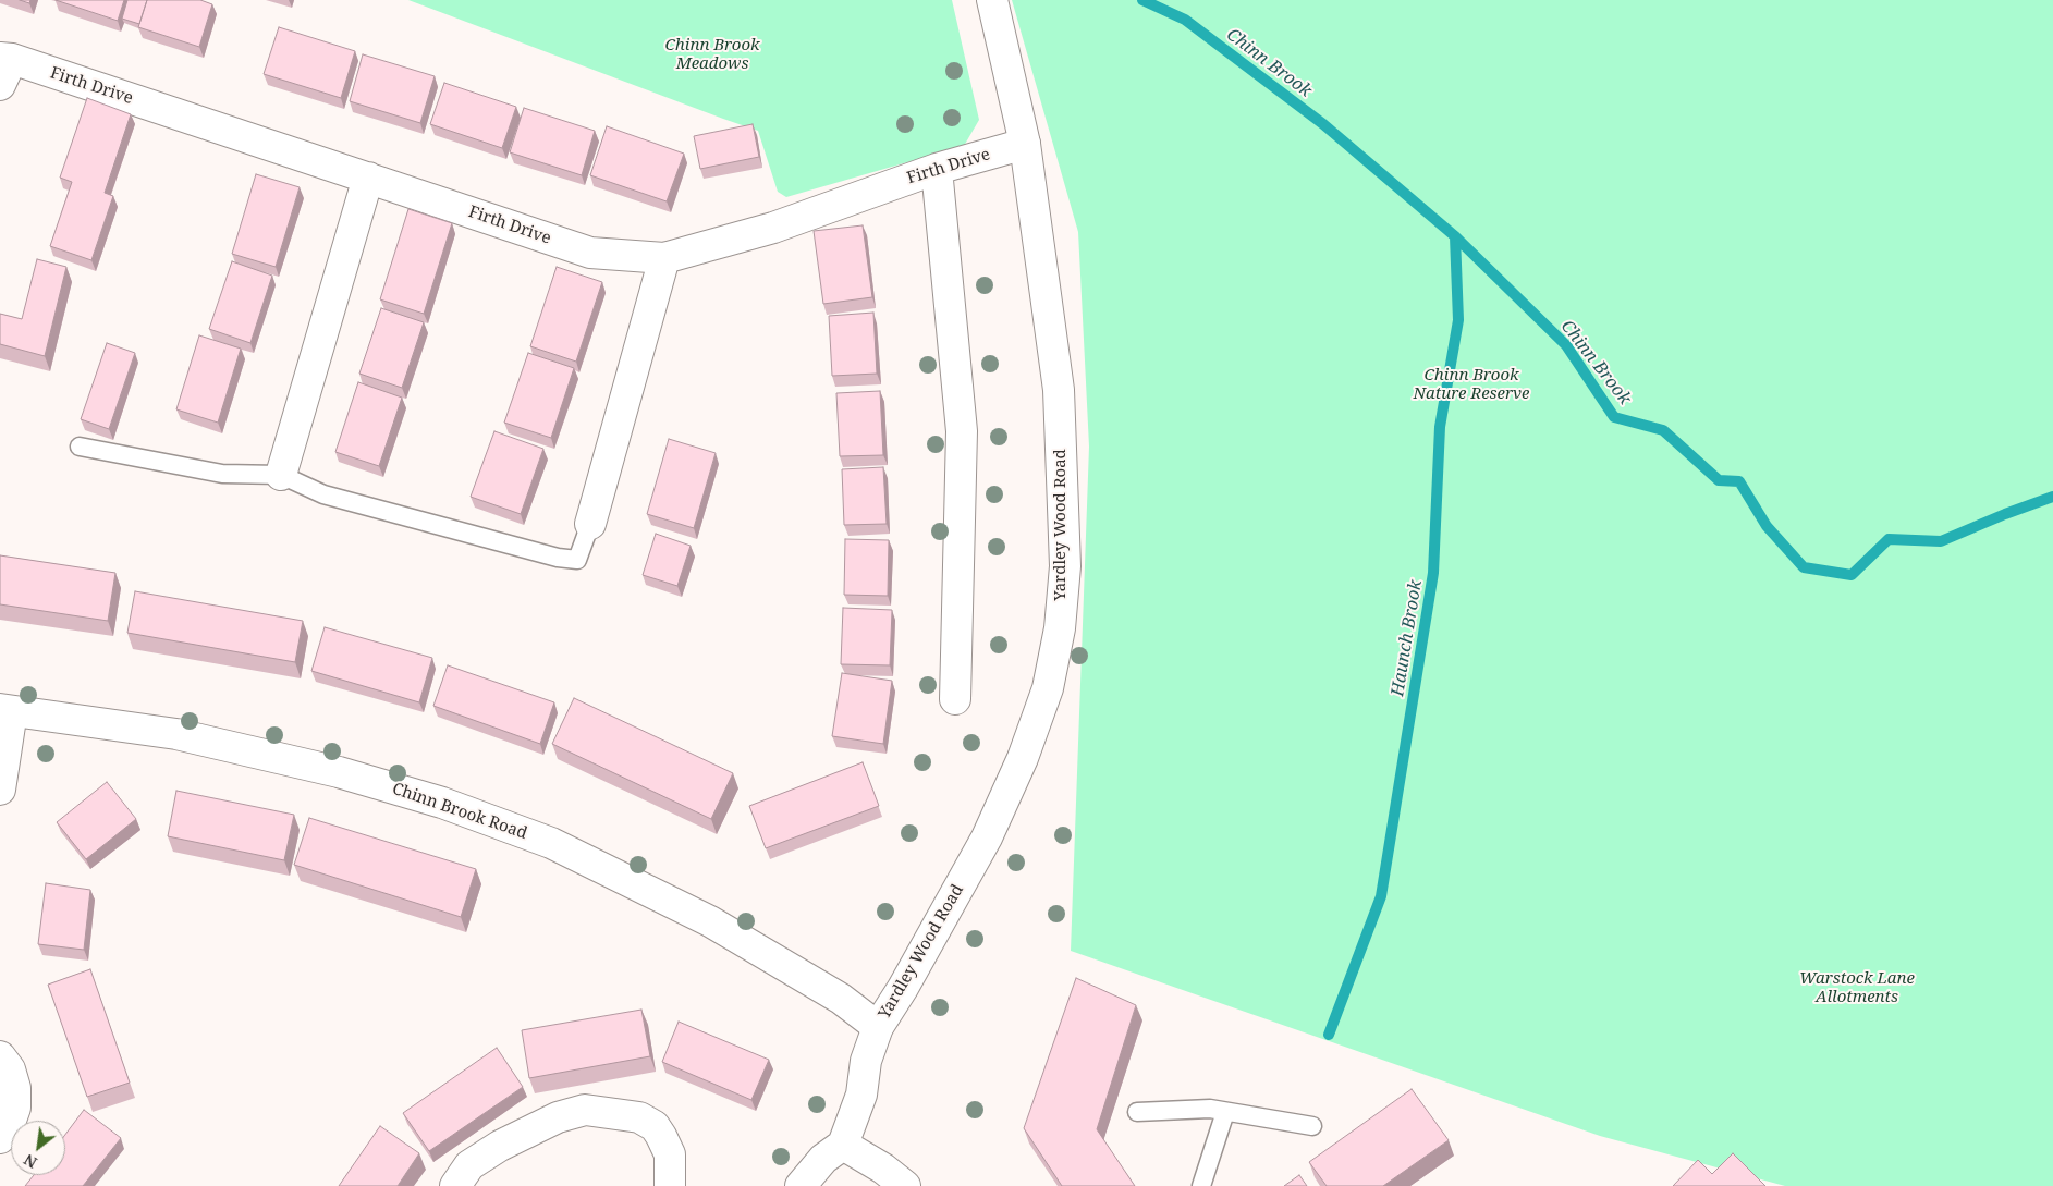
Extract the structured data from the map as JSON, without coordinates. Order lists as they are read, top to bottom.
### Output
{
  "streets": {
    "street": ["Firth Drive", "Yardley Wood Road", "Chinn Brook Road"]
  },
  "crossings": [
    ["Firth Drive", "Yardley Wood Road"],
    ["Yardley Wood Road", "Chinn Brook Road"]
  ],
  "water": ["Chinn Brook", "Haunch Brook"],
  "parks": ["Chinn Brook Meadows", "Chinn Brook Nature Reserve", "Warstock Lane Allotments"],
  "north": "bottom left"
}
